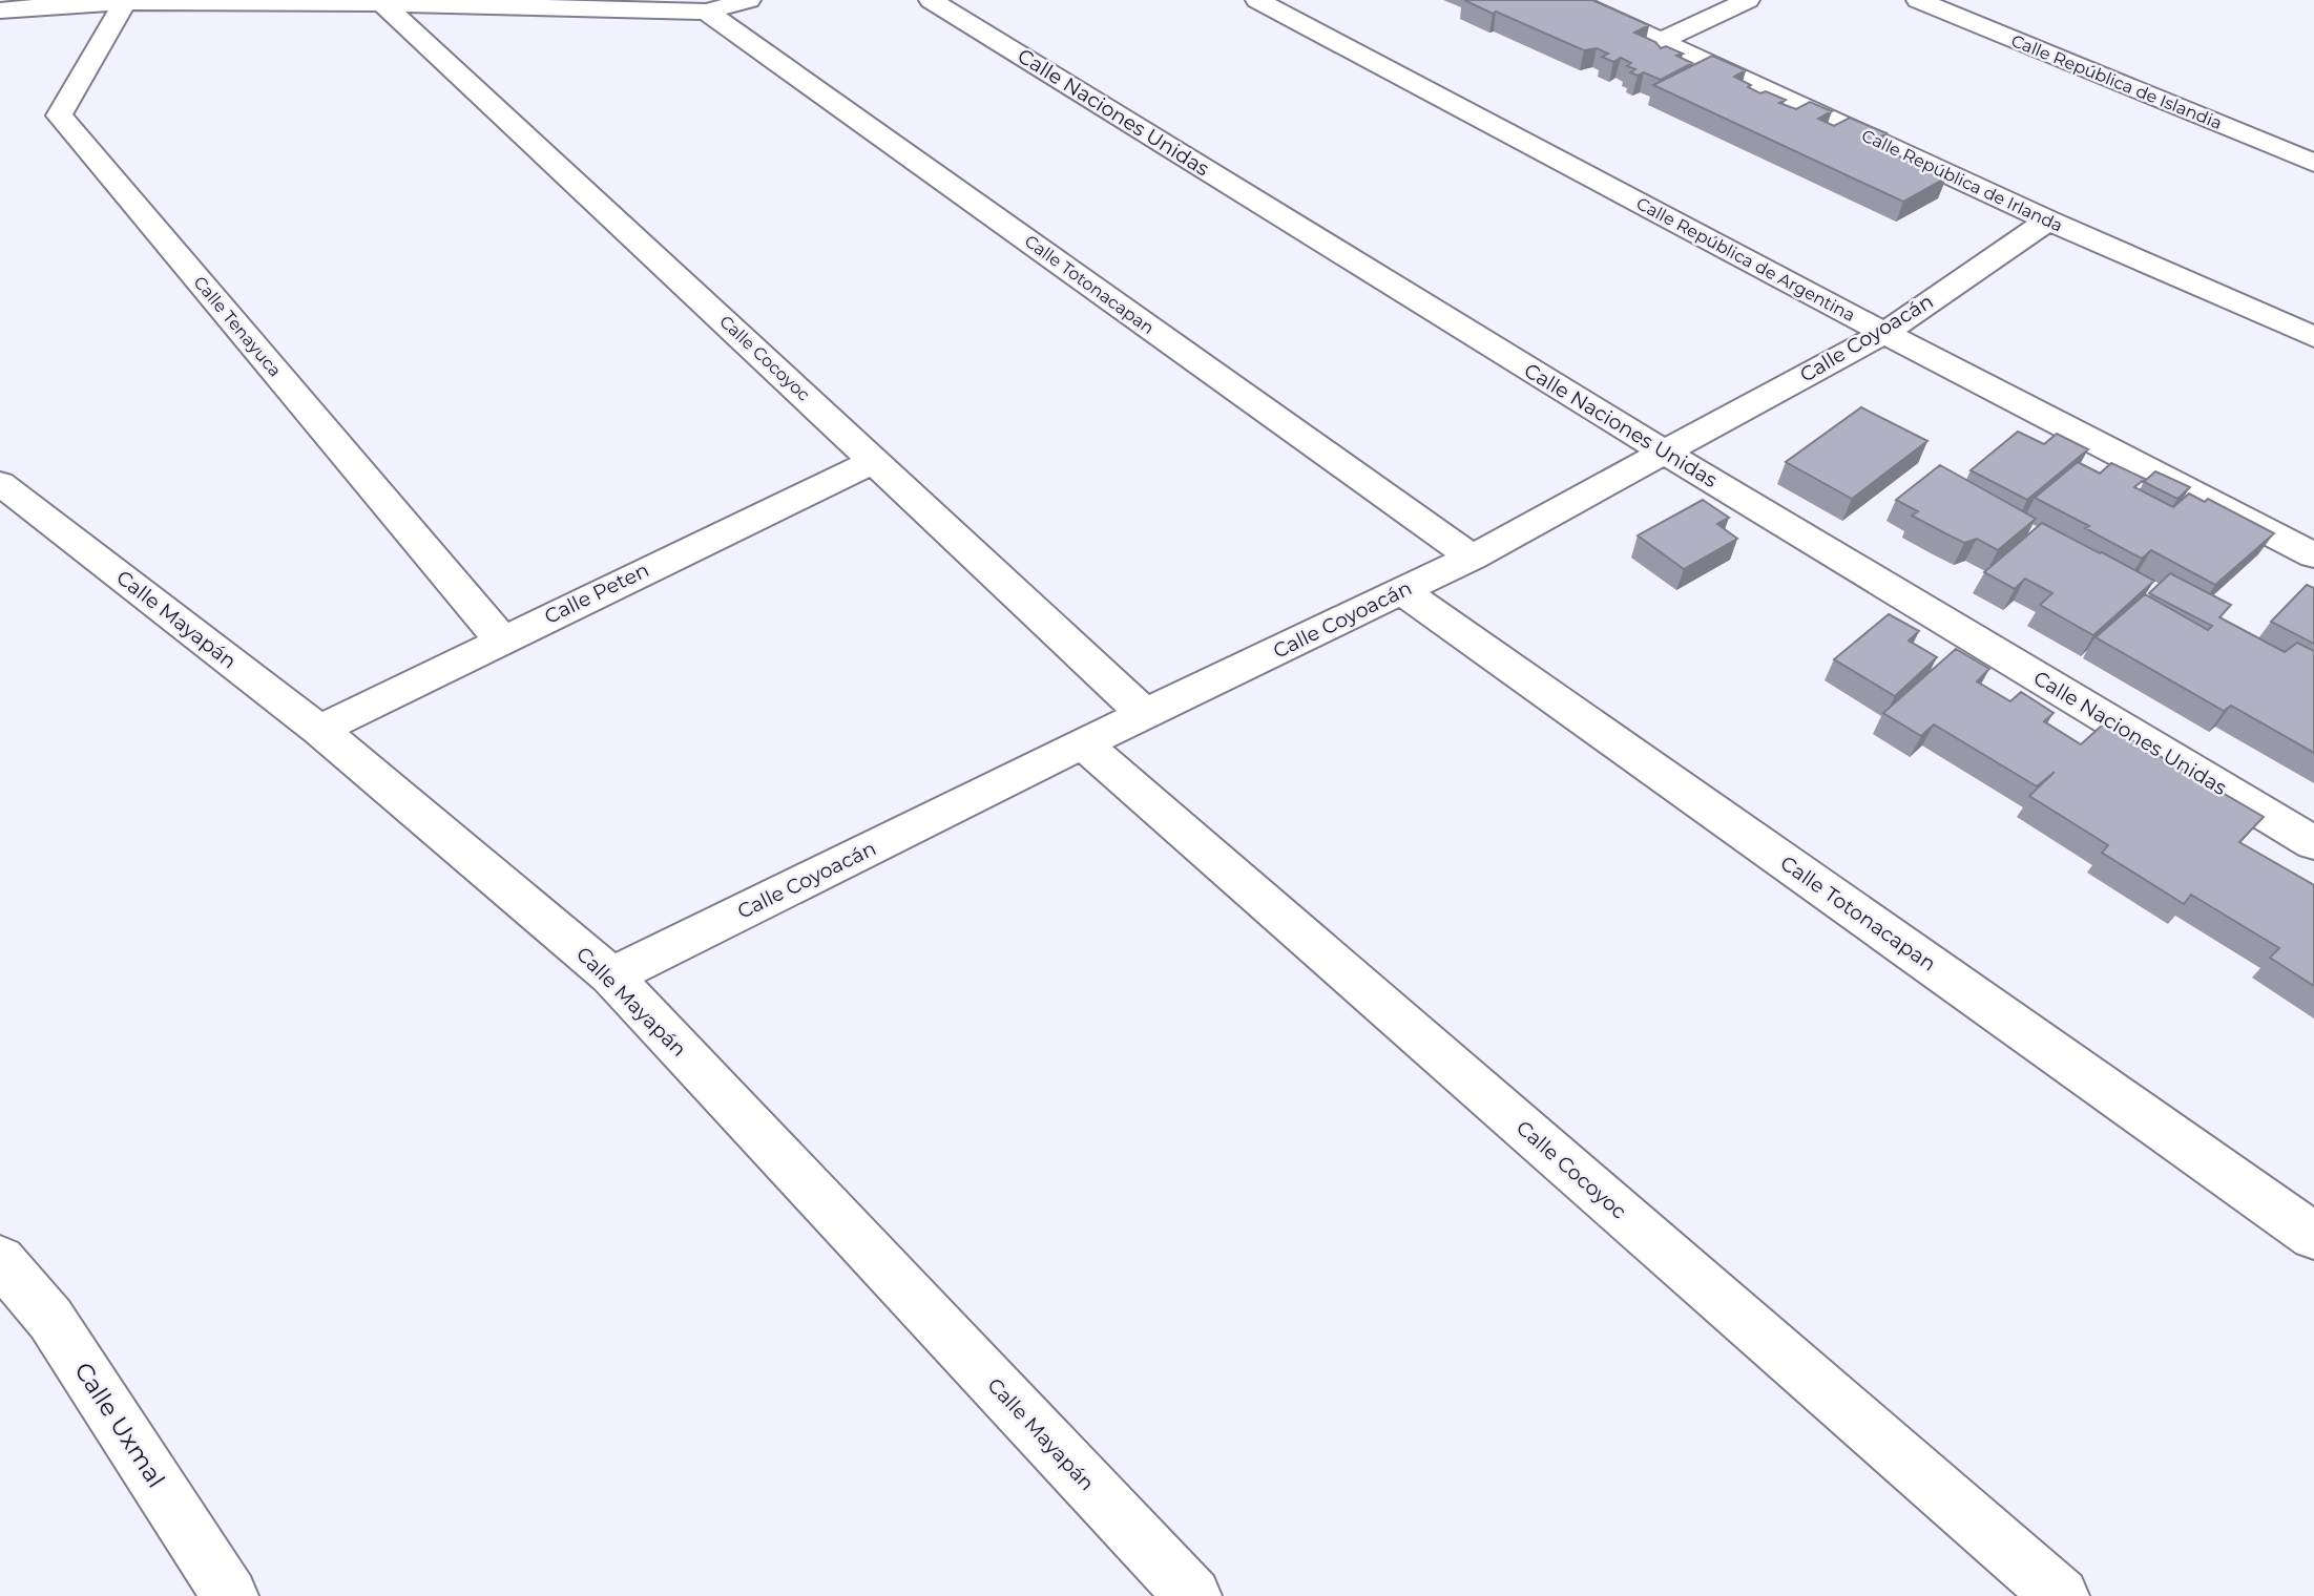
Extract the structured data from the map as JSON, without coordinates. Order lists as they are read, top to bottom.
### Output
{
  "streets": {
    "street": [
      "Calle República de Islandia",
      "Calle Naciones Unidas",
      "Calle República de Irlanda",
      "Calle República de Argentina",
      "Calle Totonacapan",
      "Calle Tenayuca",
      "Calle Coyoacán",
      "Calle Cocoyoc",
      "Calle Peten",
      "Calle Mayapán",
      "Calle Uxmal"
    ]
  },
  "crossings": [
    ["Calle Naciones Unidas", "Calle Coyoacán"],
    ["Calle República de Irlanda", "Calle Coyoacán"],
    ["Calle República de Argentina", "Calle Coyoacán"],
    ["Calle Totonacapan", "Calle Coyoacán"],
    ["Calle Tenayuca", "Calle Peten"],
    ["Calle Coyoacán", "Calle Cocoyoc"],
    ["Calle Coyoacán", "Calle Mayapán"],
    ["Calle Cocoyoc", "Calle Peten"],
    ["Calle Peten", "Calle Mayapán"]
  ]
}
